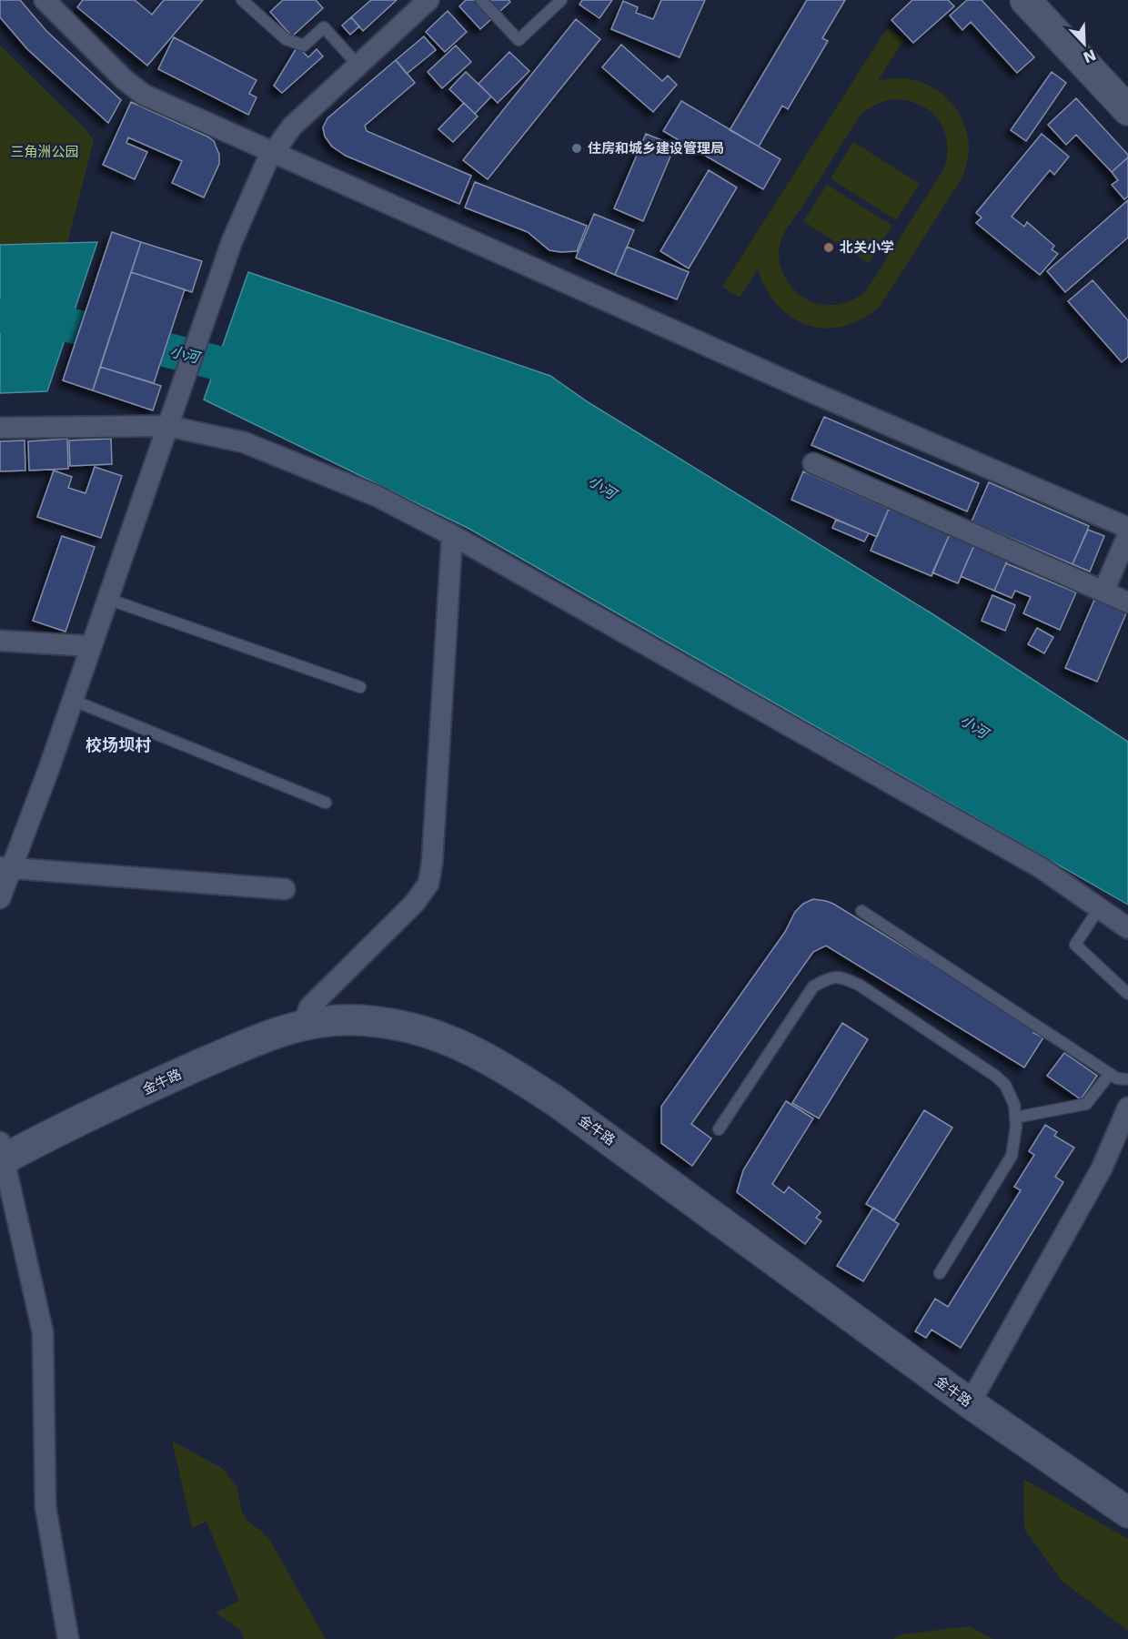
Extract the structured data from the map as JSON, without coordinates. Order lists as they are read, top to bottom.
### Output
{
  "streets": {
    "main road": ["金牛路"]
  },
  "districts": ["校场坝村"],
  "water": ["小河"],
  "parks": ["三角洲公园"],
  "places": ["住房和城乡建设管理局", "北关小学"],
  "north": "bottom right"
}
